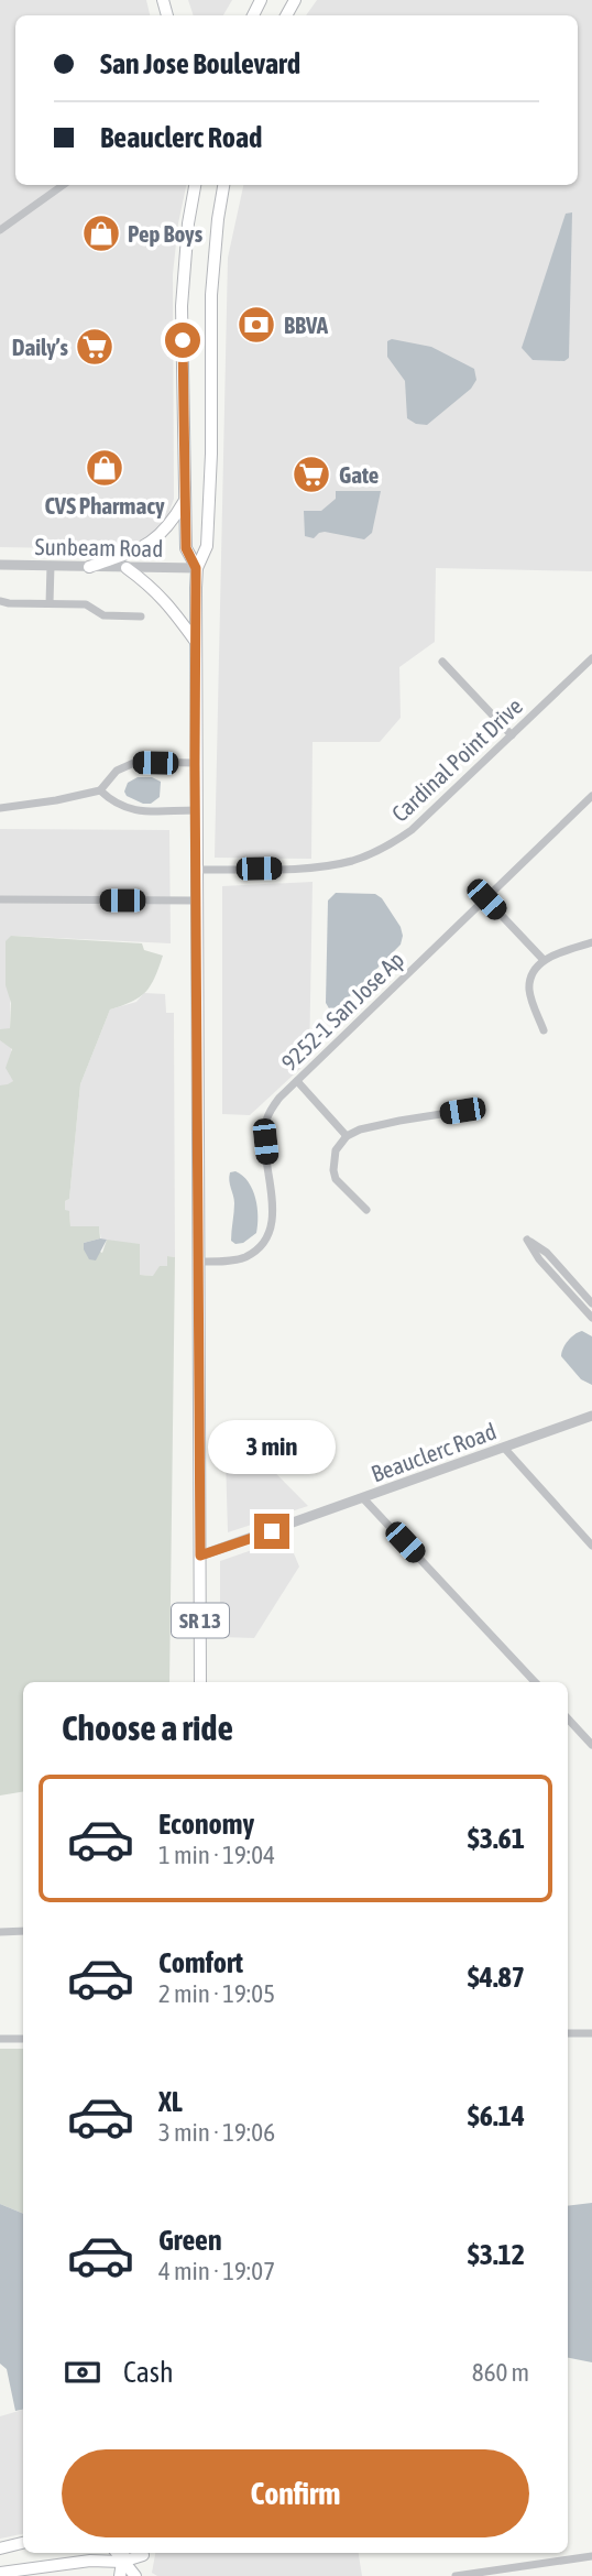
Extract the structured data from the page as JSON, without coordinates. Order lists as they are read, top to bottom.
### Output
{
  "streets": {
    "main road": ["SR 13"],
    "street": [
      "Sunbeam Road",
      "Cardinal Point Drive",
      "9252-1 San Jose Ap",
      "Beauclerc Road"
    ]
  },
  "crossings": [
    ["Sunbeam Road", "SR 13"],
    ["Cardinal Point Drive", "SR 13"],
    ["9252-1 San Jose Ap", "SR 13"],
    ["Beauclerc Road", "SR 13"]
  ],
  "places": {
    "shop": ["Pep Boys", "CVS Pharmacy"],
    "bank": ["BBVA"],
    "supermarket": ["Daily’s", "Gate"]
  },
  "page": {
    "banner": ["San Jose Boulevard", "Beauclerc Road"],
    "bubble": "3 min",
    "heading": "Choose a ride",
    "list": [
      {
        "name": "Economy",
        "note": "1 min · 19:04",
        "value": "$3.61"
      },
      {
        "name": "Comfort",
        "note": "2 min · 19:05",
        "value": "$4.87"
      },
      {
        "name": "XL",
        "note": "3 min · 19:06",
        "value": "$6.14"
      },
      {
        "name": "Green",
        "note": "4 min · 19:07",
        "value": "$3.12"
      }
    ],
    "pay": ["Cash", "860 m"],
    "buttons": "Confirm"
  }
}
